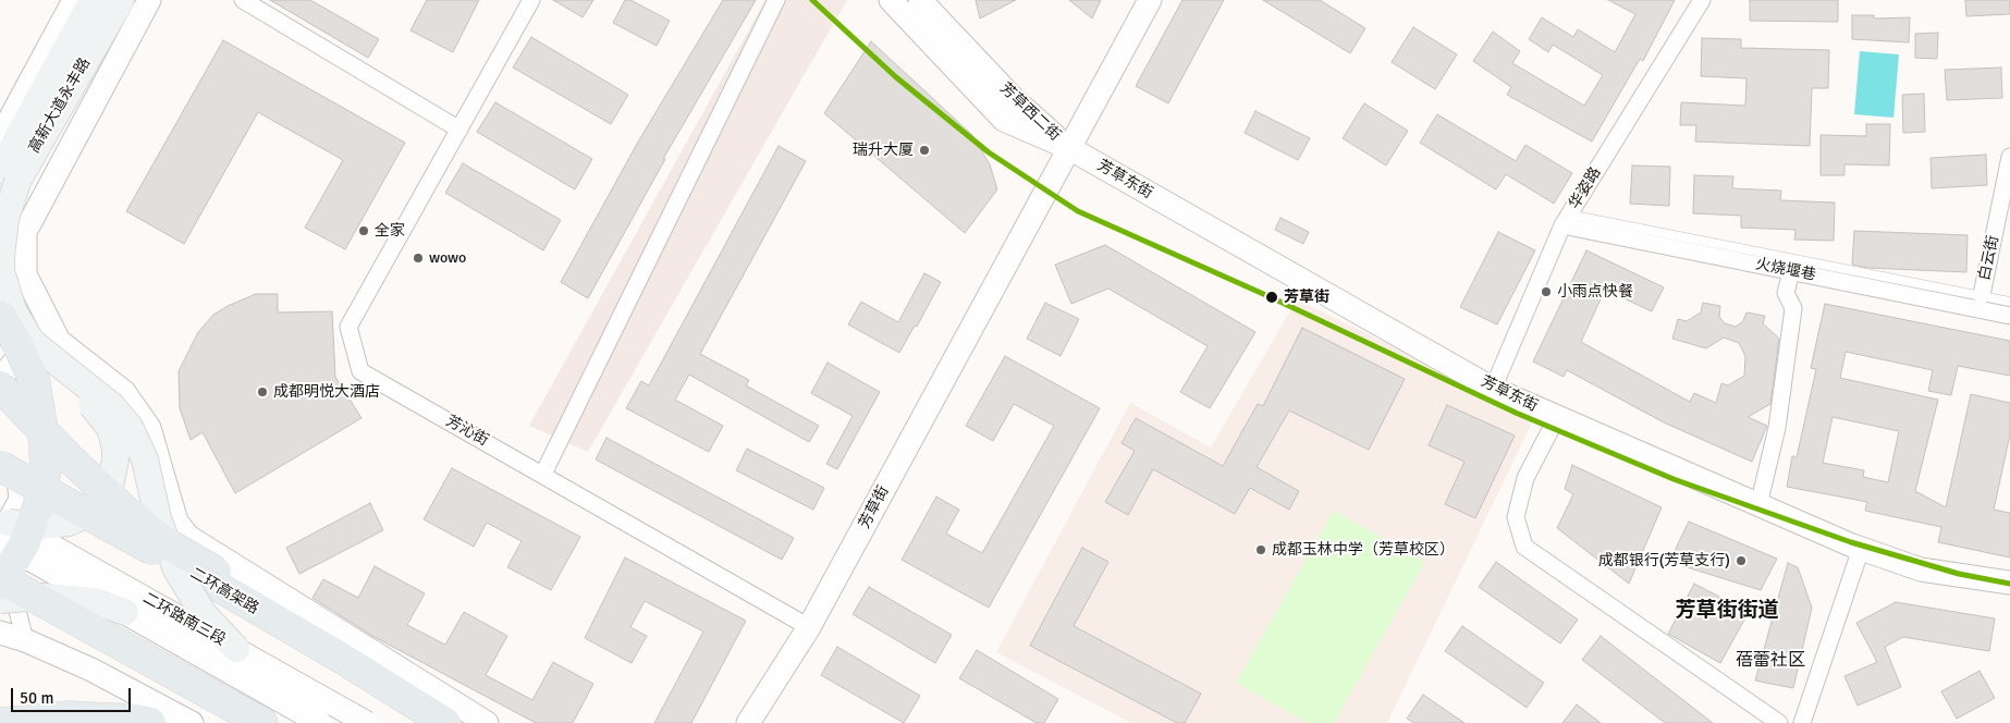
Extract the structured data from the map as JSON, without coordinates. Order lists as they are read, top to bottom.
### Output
{
  "streets": {
    "highway": ["二环高架路"],
    "main road": [
      "高新大道永丰路",
      "芳草西二街",
      "芳草东街",
      "芳草街",
      "二环路南三段"
    ],
    "street": [
      "华姿路",
      "白云街",
      "火烧堰巷",
      "芳沁街"
    ]
  },
  "crossings": [
    ["芳草西二街", "芳草东街"],
    ["芳草西二街", "芳草街"],
    ["芳草东街", "华姿路"],
    ["芳草东街", "芳草街"],
    ["华姿路", "火烧堰巷"],
    ["芳沁街", "芳草街"]
  ],
  "districts": ["芳草街街道", "蓓蕾社区"],
  "places": [
    "瑞升大厦",
    "全家",
    "wowo",
    "小雨点快餐",
    "芳草街",
    "成都明悦大酒店",
    "成都玉林中学（芳草校区）",
    "成都银行(芳草支行)"
  ],
  "scale_bar": "50 m"
}
